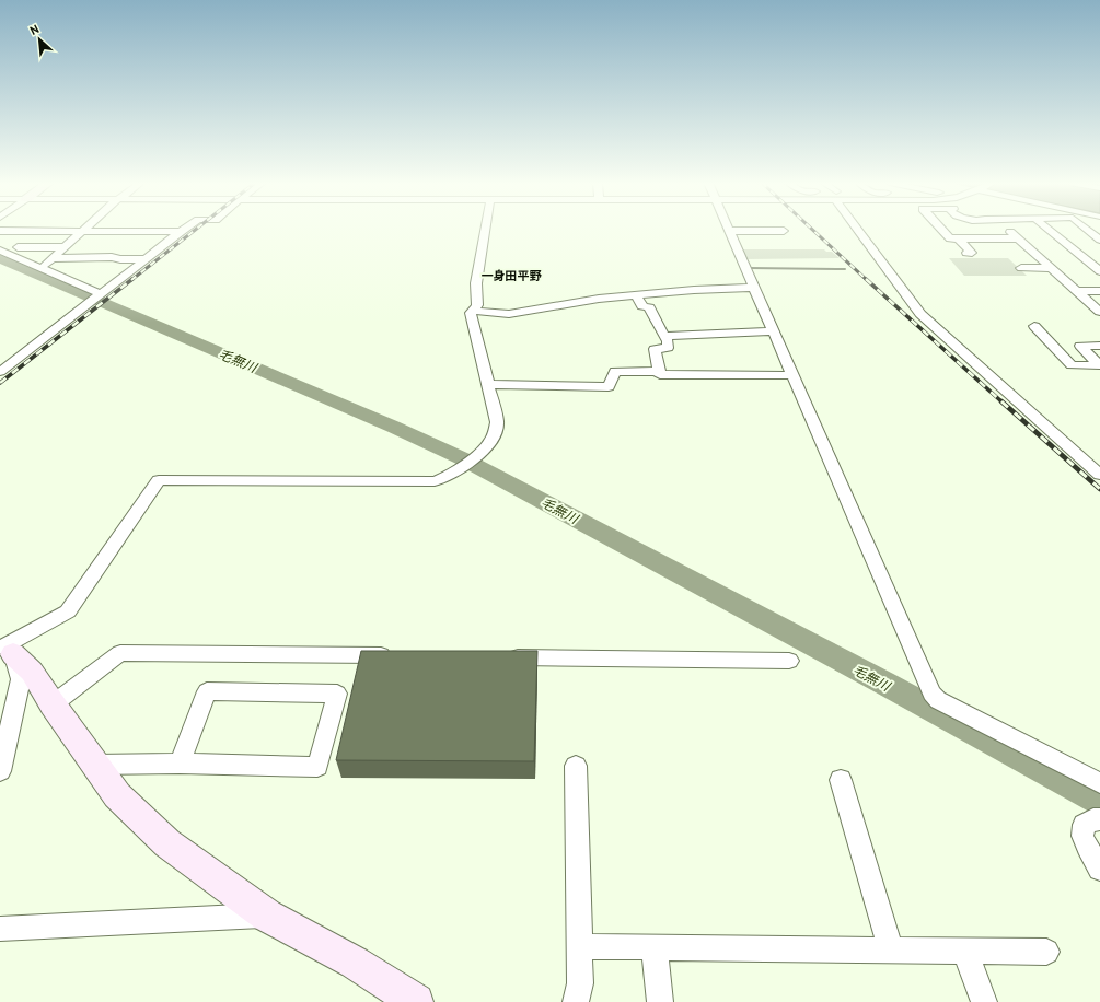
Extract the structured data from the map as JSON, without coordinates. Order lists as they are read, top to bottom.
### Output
{
  "districts": ["一身田平野"],
  "water": ["毛無川"],
  "north": "top left"
}
